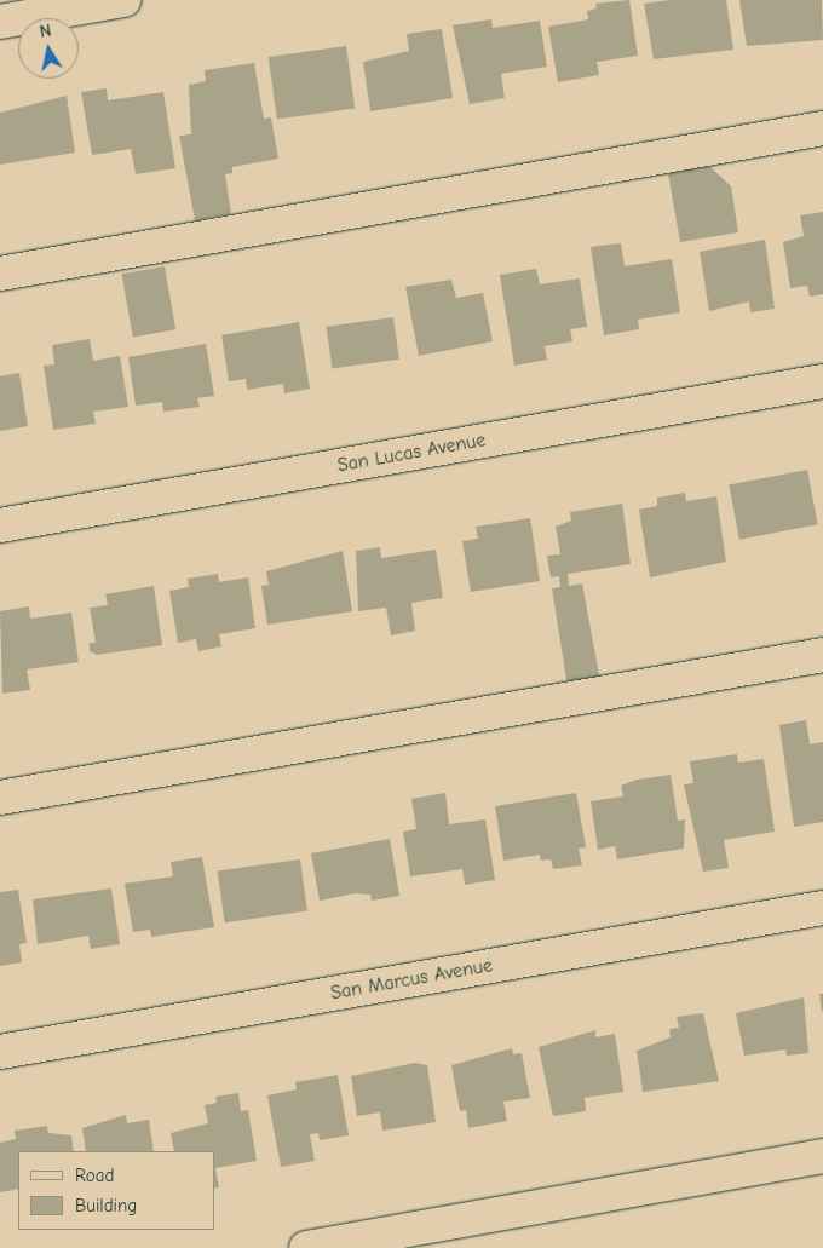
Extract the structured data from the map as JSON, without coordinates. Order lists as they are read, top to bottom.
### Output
{
  "streets": {
    "street": ["San Lucas Avenue", "San Marcus Avenue"]
  },
  "legend": ["Road", "Building"],
  "north": "top"
}
